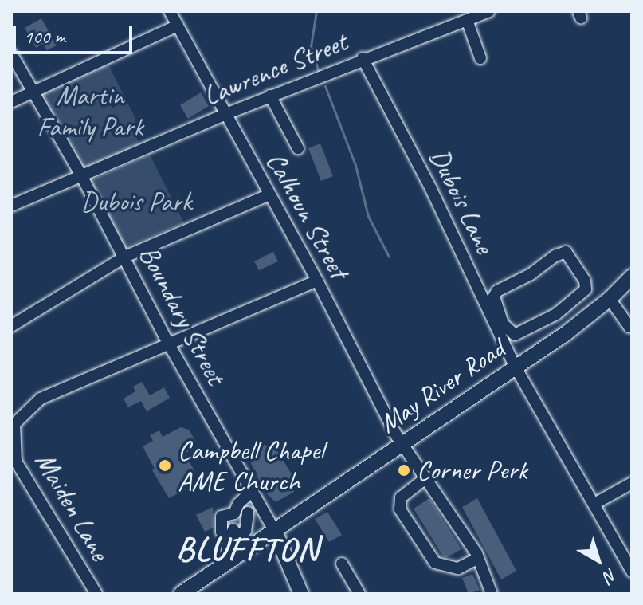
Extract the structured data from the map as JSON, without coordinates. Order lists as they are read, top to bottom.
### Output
{
  "streets": {
    "main road": ["May River Road"],
    "street": [
      "Lawrence Street",
      "Dubois Lane",
      "Calhoun Street",
      "Boundary Street",
      "Maiden Lane"
    ]
  },
  "crossings": [
    ["Lawrence Street", "Dubois Lane"],
    ["Lawrence Street", "Calhoun Street"],
    ["Lawrence Street", "Boundary Street"],
    ["Dubois Lane", "May River Road"],
    ["Calhoun Street", "May River Road"],
    ["Calhoun Street", "Maiden Lane"],
    ["Boundary Street", "May River Road"],
    ["Boundary Street", "Maiden Lane"]
  ],
  "districts": ["BLUFFTON"],
  "parks": ["Martin Family Park", "Dubois Park"],
  "places": ["Campbell Chapel AME Church", "Corner Perk"],
  "scale_bar": "100 m",
  "north": "bottom right"
}
